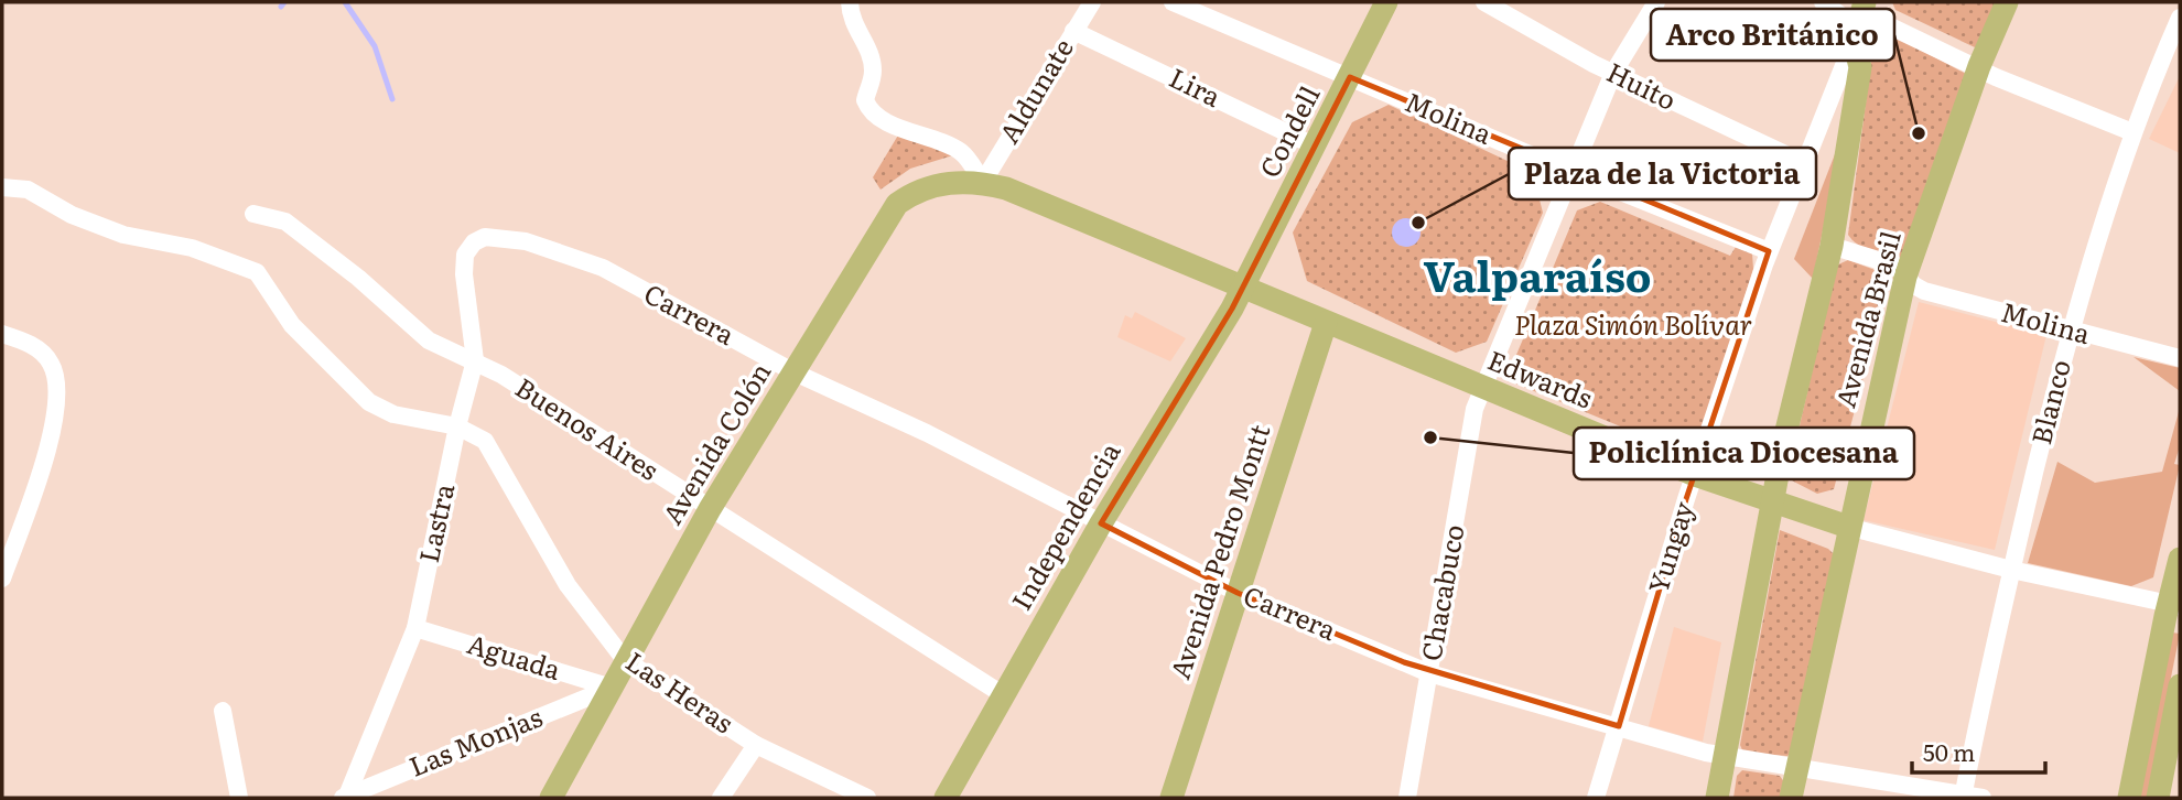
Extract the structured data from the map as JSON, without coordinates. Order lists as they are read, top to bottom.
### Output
{
  "streets": {
    "main road": [
      "Condell",
      "Avenida Brasil",
      "Edwards",
      "Avenida Colón",
      "Independencia",
      "Avenida Pedro Montt"
    ],
    "street": [
      "Huito",
      "Lira",
      "Aldunate",
      "Molina",
      "Carrera",
      "Blanco",
      "Buenos Aires",
      "Lastra",
      "Yungay",
      "Chacabuco",
      "Aguada",
      "Las Heras",
      "Las Monjas"
    ]
  },
  "crossings": [
    ["Huito", "Yungay"],
    ["Huito", "Chacabuco"],
    ["Lira", "Aldunate"],
    ["Lira", "Condell"],
    ["Aldunate", "Edwards"],
    ["Aldunate", "Avenida Colón"],
    ["Molina", "Condell"],
    ["Molina", "Avenida Brasil"],
    ["Molina", "Blanco"],
    ["Molina", "Yungay"],
    ["Molina", "Chacabuco"],
    ["Condell", "Edwards"],
    ["Condell", "Independencia"],
    ["Carrera", "Avenida Brasil"],
    ["Carrera", "Blanco"],
    ["Carrera", "Avenida Colón"],
    ["Carrera", "Lastra"],
    ["Carrera", "Independencia"],
    ["Carrera", "Yungay"],
    ["Carrera", "Avenida Pedro Montt"],
    ["Carrera", "Chacabuco"],
    ["Avenida Brasil", "Edwards"],
    ["Avenida Brasil", "Yungay"],
    ["Edwards", "Blanco"],
    ["Edwards", "Avenida Colón"],
    ["Edwards", "Independencia"],
    ["Edwards", "Yungay"],
    ["Edwards", "Avenida Pedro Montt"],
    ["Edwards", "Chacabuco"],
    ["Buenos Aires", "Avenida Colón"],
    ["Buenos Aires", "Lastra"],
    ["Buenos Aires", "Independencia"],
    ["Avenida Colón", "Aguada"],
    ["Avenida Colón", "Las Heras"],
    ["Avenida Colón", "Las Monjas"],
    ["Lastra", "Aguada"],
    ["Lastra", "Las Heras"],
    ["Lastra", "Las Monjas"],
    ["Aguada", "Las Monjas"]
  ],
  "districts": ["Valparaíso"],
  "parks": ["Plaza Simón Bolívar"],
  "places": ["Arco Británico", "Plaza de la Victoria", "Policlínica Diocesana"],
  "scale_bar": "50 m"
}
